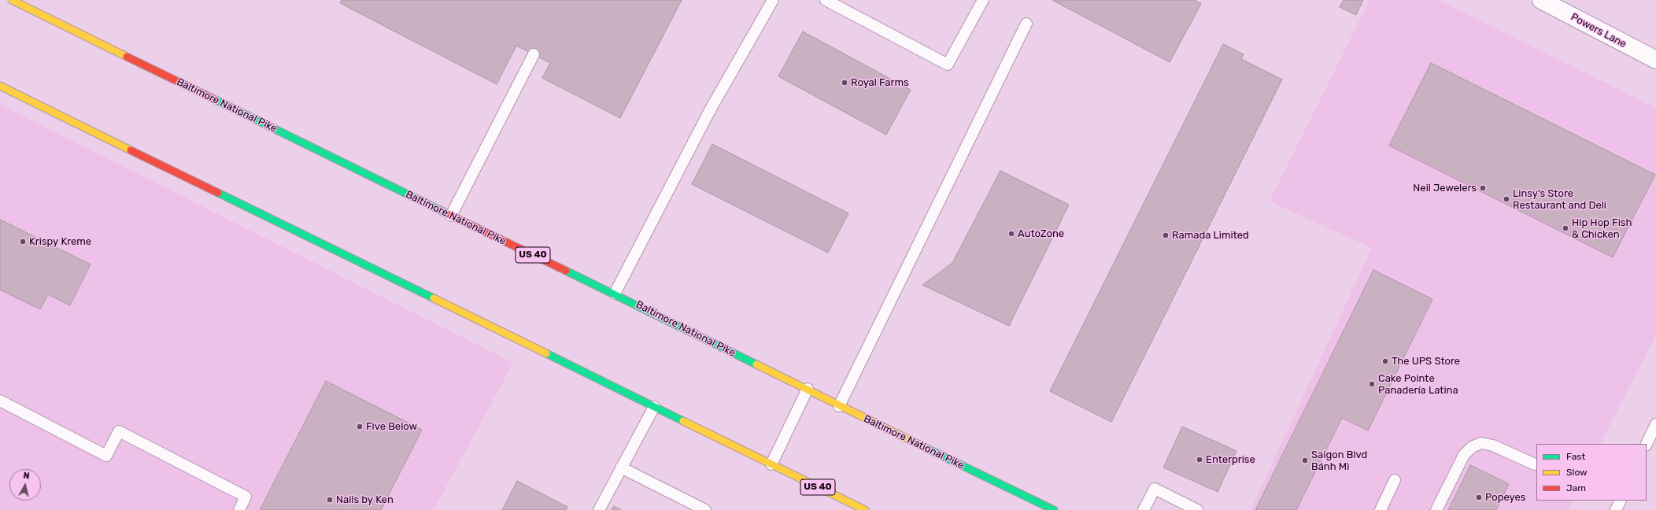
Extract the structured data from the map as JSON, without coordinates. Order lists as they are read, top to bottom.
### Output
{
  "streets": {
    "main road": ["Baltimore National Pike", "US 40"],
    "street": ["Powers Lane"]
  },
  "places": [
    "Royal Farms",
    "Neil Jewelers",
    "Linsy's Store Restaurant and Deli",
    "Hip Hop Fish & Chicken",
    "AutoZone",
    "Ramada Limited",
    "Krispy Kreme",
    "The UPS Store",
    "Cake Pointe Panadería Latina",
    "Five Below",
    "Enterprise",
    "Saigon Blvd Bánh Mì",
    "Popeyes",
    "Nails by Ken"
  ],
  "legend": ["Fast", "Slow", "Jam"],
  "north": "top"
}
